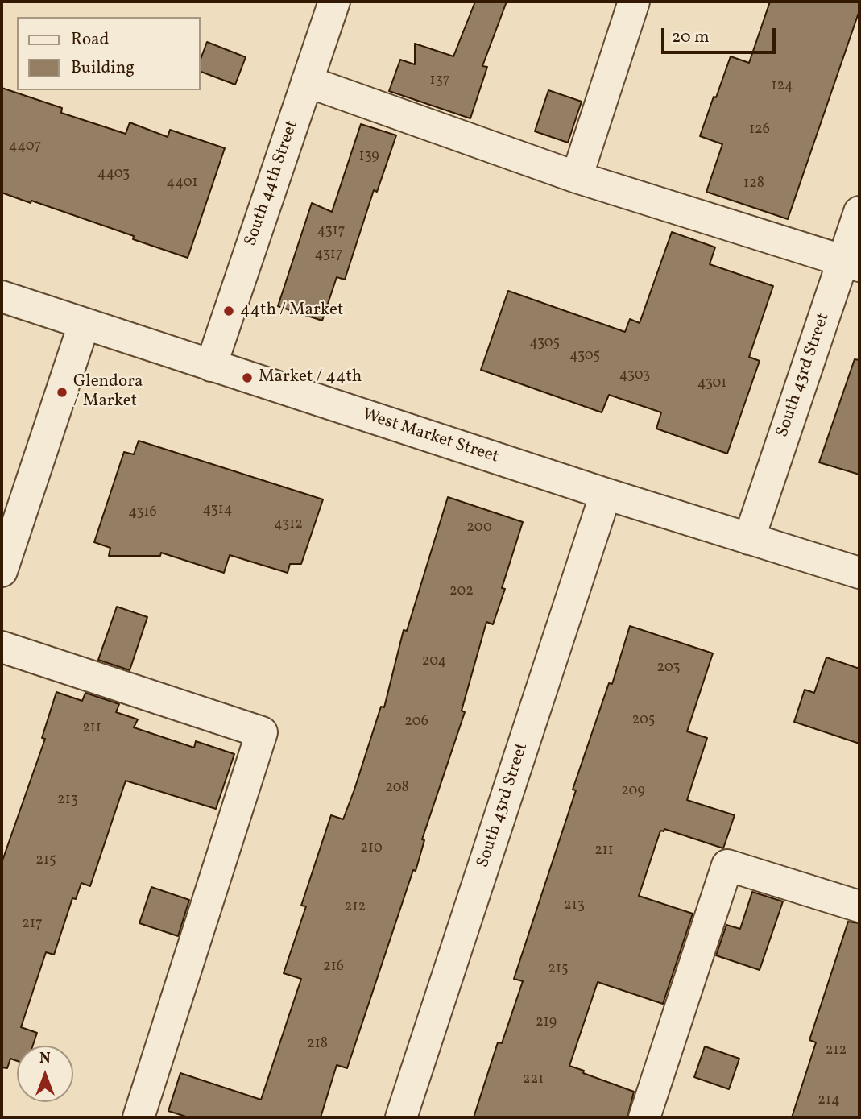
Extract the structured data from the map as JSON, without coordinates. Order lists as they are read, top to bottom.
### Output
{
  "streets": {
    "street": ["South 44th Street", "South 43rd Street", "West Market Street"]
  },
  "crossings": [
    ["South 44th Street", "West Market Street"],
    ["South 43rd Street", "West Market Street"]
  ],
  "places": ["44th / Market", "Market / 44th", "Glendora / Market"],
  "house_numbers": [
    "137",
    "124",
    "126",
    "4407",
    "139",
    "4403",
    "4401",
    "128",
    "4317",
    "4317",
    "4305",
    "4305",
    "4303",
    "4301",
    "4314",
    "4316",
    "4312",
    "200",
    "202",
    "204",
    "203",
    "205",
    "206",
    "211",
    "208",
    "209",
    "213",
    "210",
    "211",
    "215",
    "213",
    "212",
    "217",
    "216",
    "215",
    "219",
    "218",
    "212",
    "221",
    "214"
  ],
  "legend": ["Road", "Building"],
  "scale_bar": "20 m",
  "north": "top"
}
